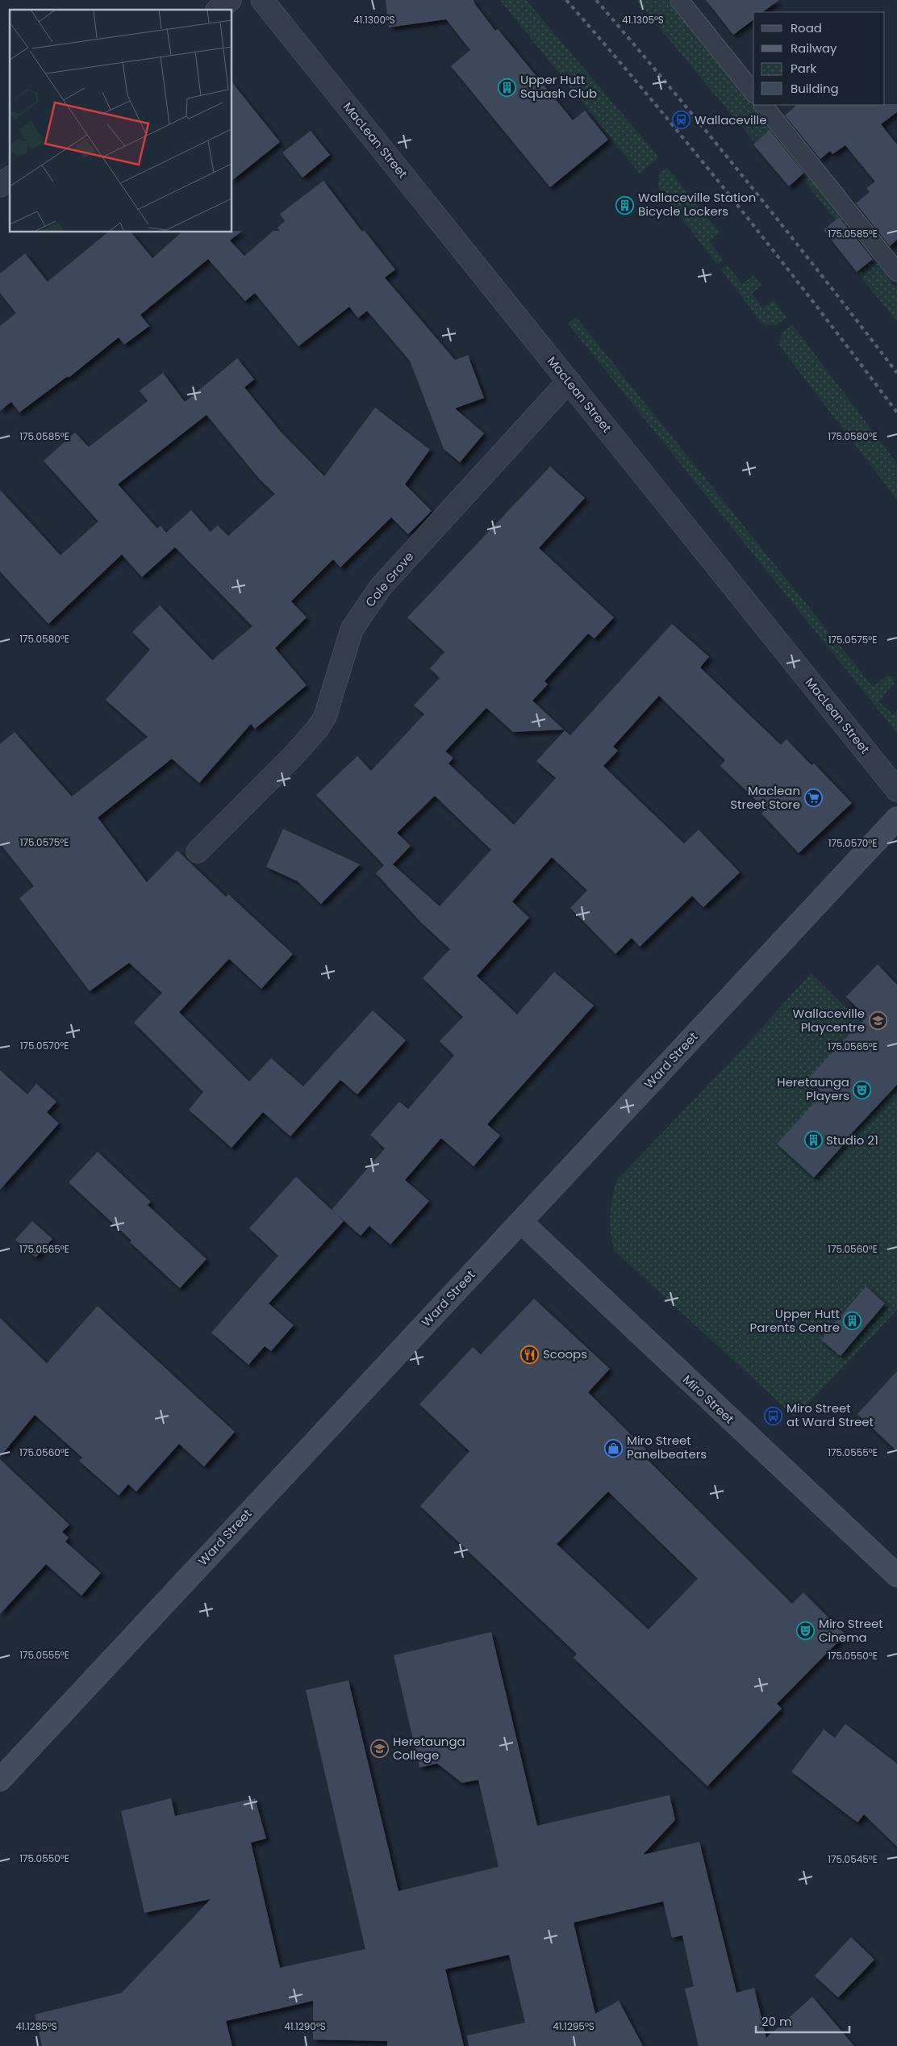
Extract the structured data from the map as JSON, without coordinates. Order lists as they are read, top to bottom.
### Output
{
  "streets": {
    "street": [
      "MacLean Street",
      "Cole Grove",
      "Ward Street",
      "Miro Street"
    ]
  },
  "crossings": [
    ["MacLean Street", "Cole Grove"],
    ["Ward Street", "Miro Street"]
  ],
  "places": {
    "building": [
      "Upper Hutt Squash Club",
      "Wallaceville Station Bicycle Lockers",
      "Studio 21",
      "Upper Hutt Parents Centre"
    ],
    "station": ["Wallaceville"],
    "supermarket": ["Maclean Street Store"],
    "school or university": ["Wallaceville Playcentre", "Heretaunga College"],
    "theatre": ["Heretaunga Players", "Miro Street Cinema"],
    "restaurant": ["Scoops"],
    "bus stop": ["Miro Street at Ward Street"],
    "shop": ["Miro Street Panelbeaters"]
  },
  "legend": [
    "Road",
    "Railway",
    "Park",
    "Building"
  ],
  "scale_bar": "20 m",
  "coordinates": [
    "41.1300°S",
    "41.1305°S",
    "175.0585°E",
    "175.0580°E",
    "175.0575°E",
    "175.0570°E",
    "175.0565°E",
    "175.0560°E",
    "175.0555°E",
    "175.0550°E",
    "175.0545°E",
    "41.1285°S",
    "41.1290°S",
    "41.1295°S"
  ]
}
